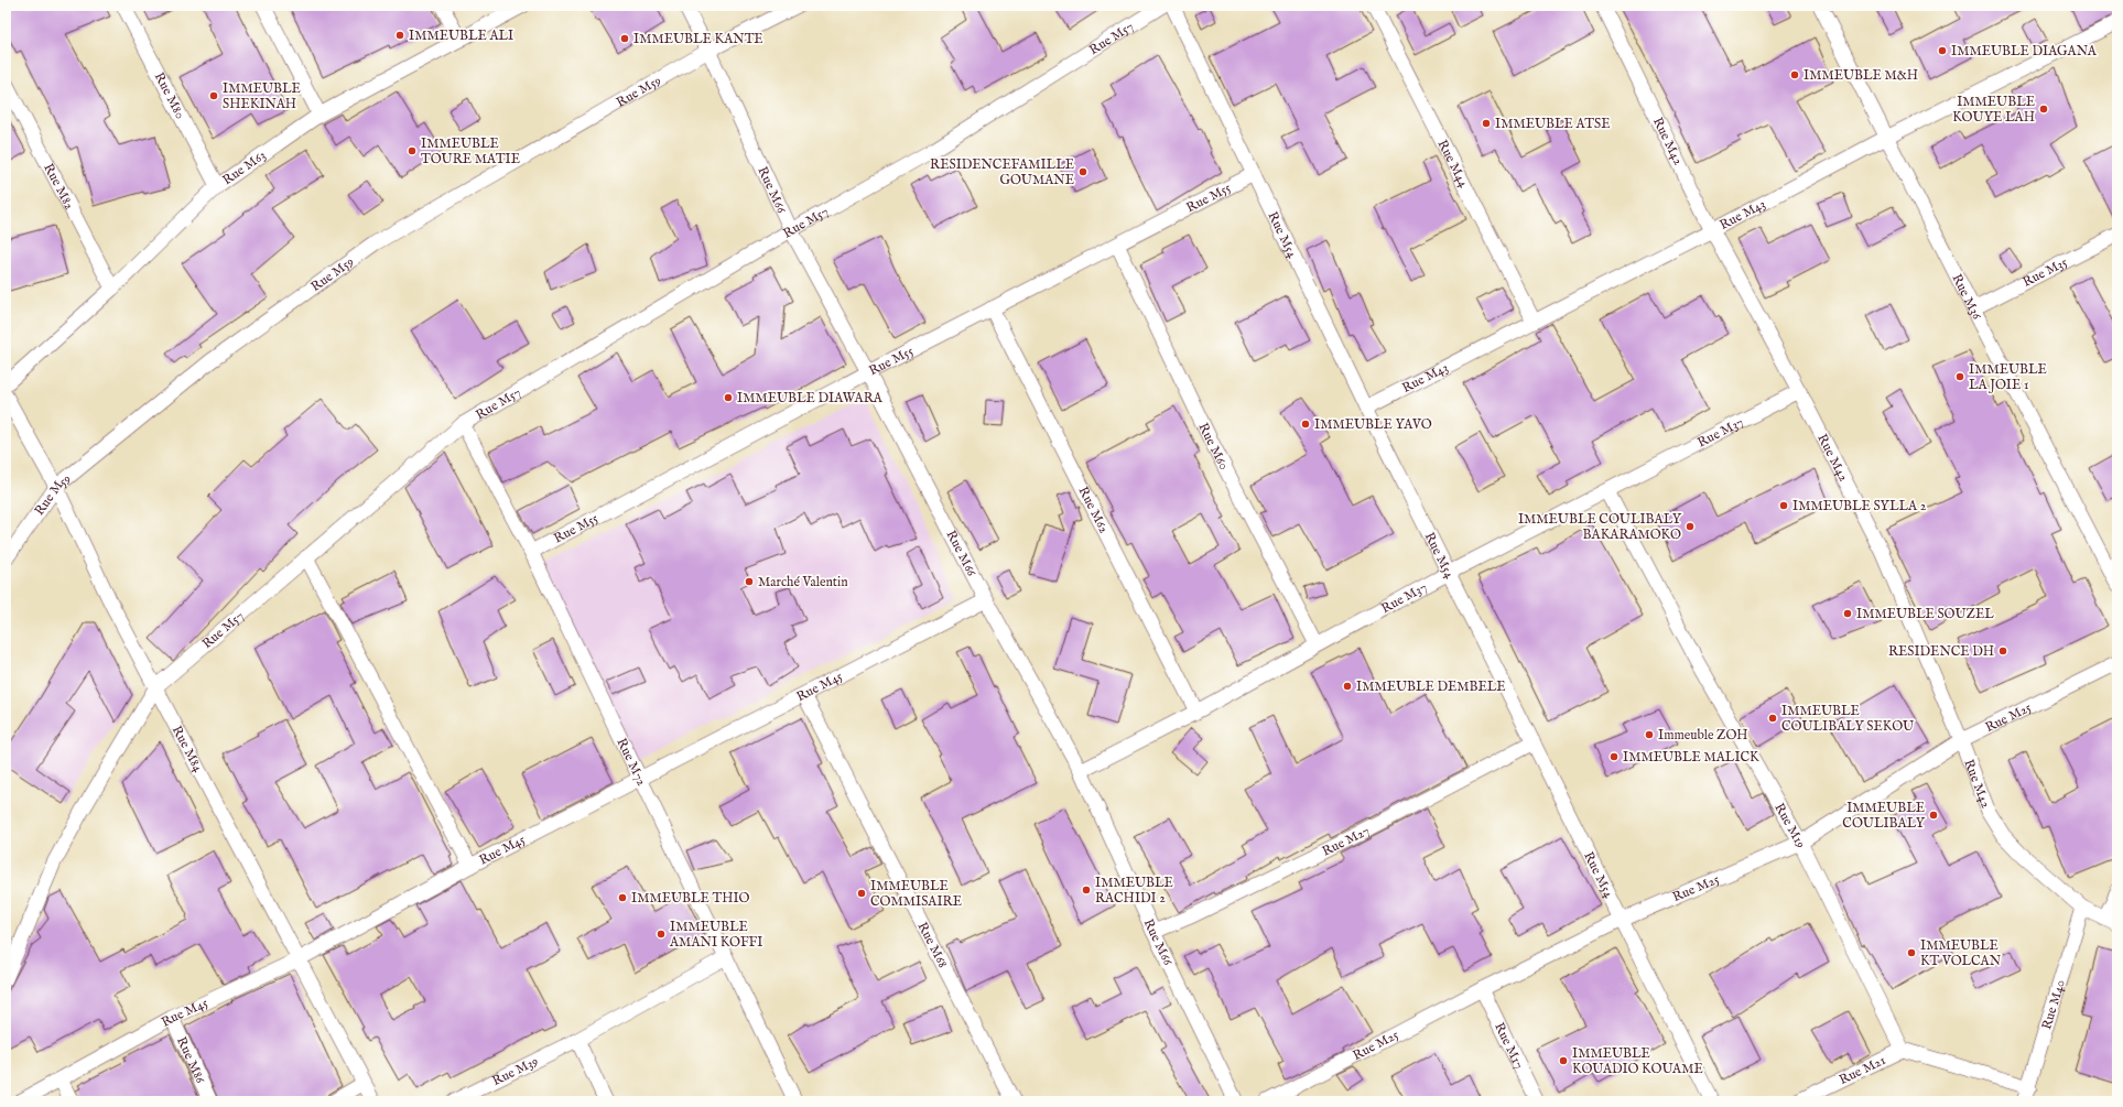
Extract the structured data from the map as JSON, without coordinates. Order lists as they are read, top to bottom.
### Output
{
  "streets": {
    "street": [
      "Rue M57",
      "Rue M59",
      "Rue M80",
      "Rue M42",
      "Rue M44",
      "Rue M63",
      "Rue M82",
      "Rue M66",
      "Rue M55",
      "Rue M43",
      "Rue M54",
      "Rue M35",
      "Rue M36",
      "Rue M37",
      "Rue M60",
      "Rue M62",
      "Rue M45",
      "Rue M25",
      "Rue M84",
      "Rue M72",
      "Rue M19",
      "Rue M27",
      "Rue M68",
      "Rue M40",
      "Rue M17",
      "Rue M86",
      "Rue M21",
      "Rue M39"
    ]
  },
  "crossings": [
    ["Rue M57", "Rue M66"],
    ["Rue M57", "Rue M84"],
    ["Rue M57", "Rue M72"],
    ["Rue M59", "Rue M66"],
    ["Rue M59", "Rue M84"],
    ["Rue M80", "Rue M63"],
    ["Rue M42", "Rue M43"],
    ["Rue M42", "Rue M37"],
    ["Rue M42", "Rue M25"],
    ["Rue M42", "Rue M40"],
    ["Rue M44", "Rue M43"],
    ["Rue M63", "Rue M82"],
    ["Rue M66", "Rue M55"],
    ["Rue M66", "Rue M37"],
    ["Rue M66", "Rue M45"],
    ["Rue M66", "Rue M27"],
    ["Rue M55", "Rue M54"],
    ["Rue M55", "Rue M60"],
    ["Rue M55", "Rue M62"],
    ["Rue M55", "Rue M72"],
    ["Rue M43", "Rue M54"],
    ["Rue M43", "Rue M36"],
    ["Rue M54", "Rue M37"],
    ["Rue M54", "Rue M25"],
    ["Rue M54", "Rue M27"],
    ["Rue M35", "Rue M36"],
    ["Rue M37", "Rue M60"],
    ["Rue M37", "Rue M62"],
    ["Rue M37", "Rue M19"],
    ["Rue M45", "Rue M84"],
    ["Rue M45", "Rue M72"],
    ["Rue M45", "Rue M68"],
    ["Rue M45", "Rue M86"],
    ["Rue M25", "Rue M19"],
    ["Rue M25", "Rue M17"],
    ["Rue M72", "Rue M39"],
    ["Rue M19", "Rue M21"]
  ],
  "places": [
    "IMMEUBLE ALI",
    "IMMEUBLE KANTE",
    "IMMEUBLE DIAGANA",
    "IMMEUBLE M&H",
    "IMMEUBLE SHEKINAH",
    "IMMEUBLE KOUYE LAH",
    "IMMEUBLE ATSE",
    "IMMEUBLE TOURE MATIE",
    "RESIDENCEFAMILLE GOUMANE",
    "IMMEUBLE LA JOIE 1",
    "IMMEUBLE DIAWARA",
    "IMMEUBLE YAVO",
    "IMMEUBLE SYLLA 2",
    "IMMEUBLE COULIBALY BAKARAMOKO",
    "Marché Valentin",
    "IMMEUBLE SOUZEL",
    "RESIDENCE DH",
    "IMMEUBLE DEMBELE",
    "IMMEUBLE COULIBALY SEKOU",
    "Immeuble ZOH",
    "IMMEUBLE MALICK",
    "IMMEUBLE COULIBALY",
    "IMMEUBLE RACHIDI 2",
    "IMMEUBLE COMMISAIRE",
    "IMMEUBLE THIO",
    "IMMEUBLE AMANI KOFFI",
    "IMMEUBLE KT VOLCAN",
    "IMMEUBLE KOUADIO KOUAME"
  ]
}
